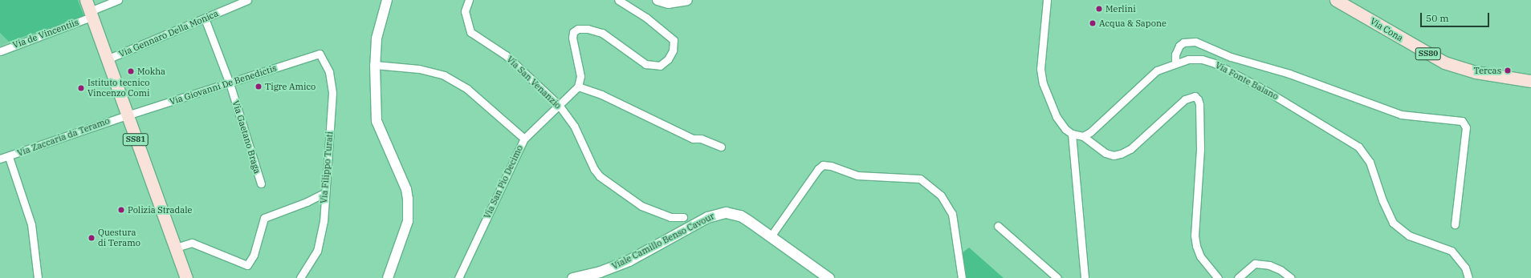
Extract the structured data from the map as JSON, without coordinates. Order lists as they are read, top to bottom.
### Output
{
  "streets": {
    "main road": [
      "Via Cona",
      "SS80",
      "SS81",
      "Viale Camillo Benso Cavour"
    ],
    "street": [
      "Via de Vincentiis",
      "Via Gennaro Della Monica",
      "Via Fonte Baiano",
      "Via San Venanzio",
      "Via Giovanni De Benedictis",
      "Via Zaccaria da Teramo",
      "Via Gaetano Braga",
      "Via Filippo Turati",
      "Via San Pio Decimo"
    ]
  },
  "crossings": [
    ["Via de Vincentiis", "SS81"],
    ["Via Gennaro Della Monica", "Via Gaetano Braga"],
    ["Via Gennaro Della Monica", "SS81"],
    ["Via San Venanzio", "Via San Pio Decimo"],
    ["Via Giovanni De Benedictis", "Via Zaccaria da Teramo"],
    ["Via Giovanni De Benedictis", "Via Gaetano Braga"],
    ["Via Giovanni De Benedictis", "SS81"],
    ["Via Giovanni De Benedictis", "Via Filippo Turati"],
    ["Via Zaccaria da Teramo", "SS81"]
  ],
  "places": [
    "Merlini",
    "Acqua & Sapone",
    "Tercas",
    "Mokha",
    "Tigre Amico",
    "Istituto tecnico Vincenzo Comi",
    "Polizia Stradale",
    "Questura di Teramo"
  ],
  "scale_bar": "50 m"
}
